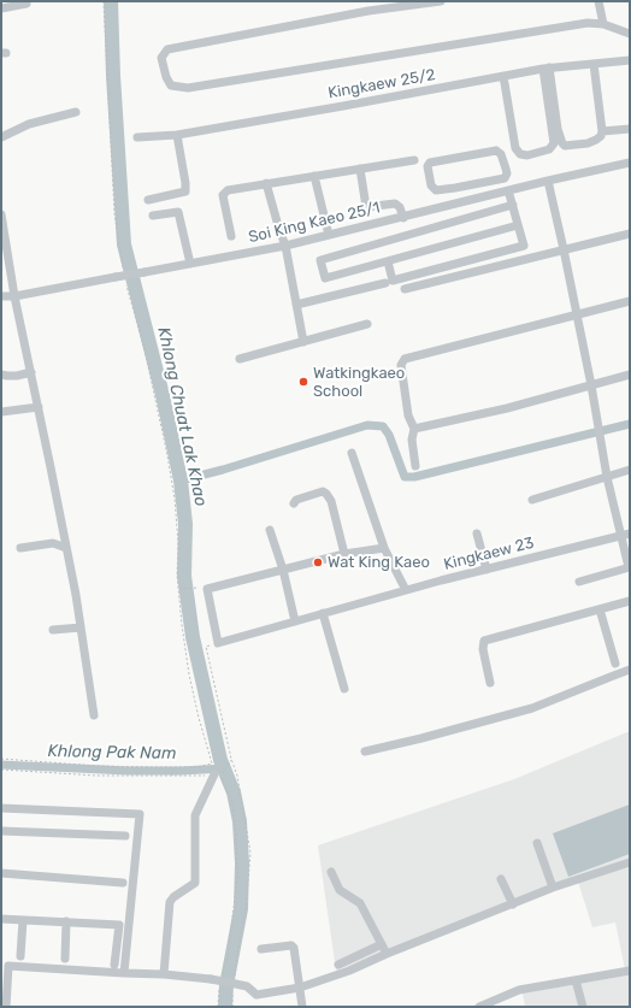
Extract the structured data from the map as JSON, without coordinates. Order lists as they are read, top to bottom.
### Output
{
  "streets": {
    "street": ["Kingkaew 25/2", "Soi King Kaeo 25/1", "Kingkaew 23"]
  },
  "water": ["Khlong Chuat Lak Khao", "Khlong Pak Nam"],
  "places": ["Watkingkaeo School", "Wat King Kaeo"]
}
